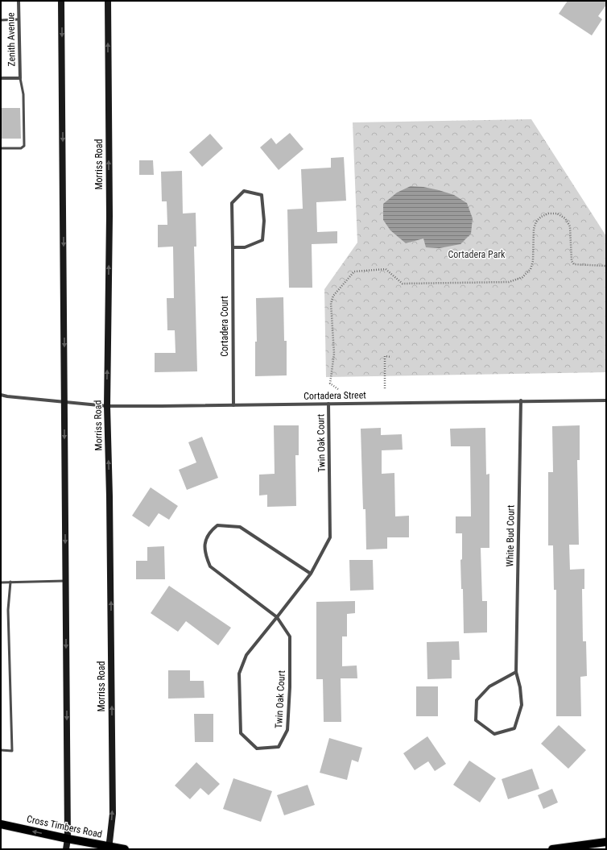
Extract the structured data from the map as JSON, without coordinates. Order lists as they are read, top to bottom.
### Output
{
  "streets": {
    "main road": ["Morriss Road", "Cross Timbers Road"],
    "street": [
      "Zenith Avenue",
      "Cortadera Court",
      "Cortadera Street",
      "Twin Oak Court",
      "White Bud Court"
    ]
  },
  "crossings": [
    ["Morriss Road", "Cortadera Street"],
    ["Morriss Road", "Cross Timbers Road"],
    ["Cortadera Court", "Cortadera Street"],
    ["Cortadera Street", "Twin Oak Court"],
    ["Cortadera Street", "White Bud Court"]
  ],
  "one_way": ["Cross Timbers Road"],
  "parks": ["Cortadera Park"]
}
